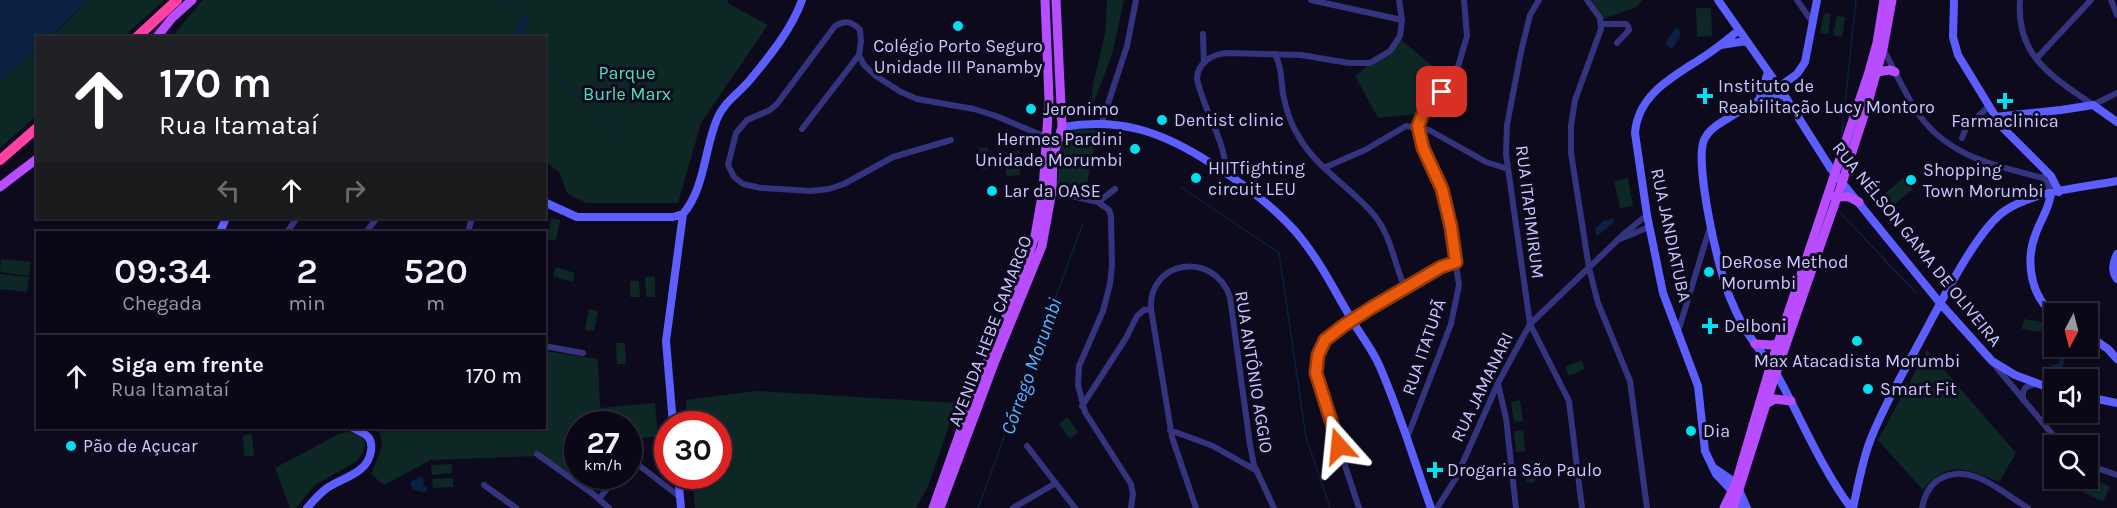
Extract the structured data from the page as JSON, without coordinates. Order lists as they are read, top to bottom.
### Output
{
  "streets": {
    "main road": ["AVENIDA HEBE CAMARGO"],
    "street": [
      "RUA ITAPIMIRUM",
      "RUA JANDIATUBA",
      "RUA NÉLSON GAMA DE OLIVEIRA",
      "RUA ITATUPÃ",
      "RUA ANTÔNIO AGGIO",
      "RUA JAMANARI"
    ]
  },
  "crossings": [
    ["RUA ITAPIMIRUM", "RUA JAMANARI"],
    ["RUA JANDIATUBA", "RUA NÉLSON GAMA DE OLIVEIRA"],
    ["RUA JANDIATUBA", "RUA JAMANARI"]
  ],
  "water": ["Córrego Morumbi"],
  "parks": ["Parque Burle Marx"],
  "places": {
    "other": [
      "Colégio Porto Seguro Unidade III Panamby",
      "Jeronimo",
      "Dentist clinic",
      "Hermes Pardini Unidade Morumbi",
      "HIITfighting circuit LEU",
      "Shopping Town Morumbi",
      "Lar da OASE",
      "DeRose Method Morumbi",
      "Max Atacadista Morumbi",
      "Smart Fit",
      "Dia",
      "Pão de Açucar"
    ],
    "health": [
      "Instituto de Reabilitação Lucy Montoro",
      "Farmaclinica",
      "Delboni",
      "Drogaria São Paulo"
    ]
  },
  "north": "bottom",
  "page": {
    "turn": ["170 m", "Rua Itamataí"],
    "eta": [
      "09:34",
      "Chegada",
      "2",
      "min",
      "520",
      "m"
    ],
    "list": [
      {
        "name": "Siga em frente",
        "note": "Rua Itamataí",
        "value": "170 m"
      }
    ],
    "speed": "27 km/h",
    "limit": "30"
  }
}
